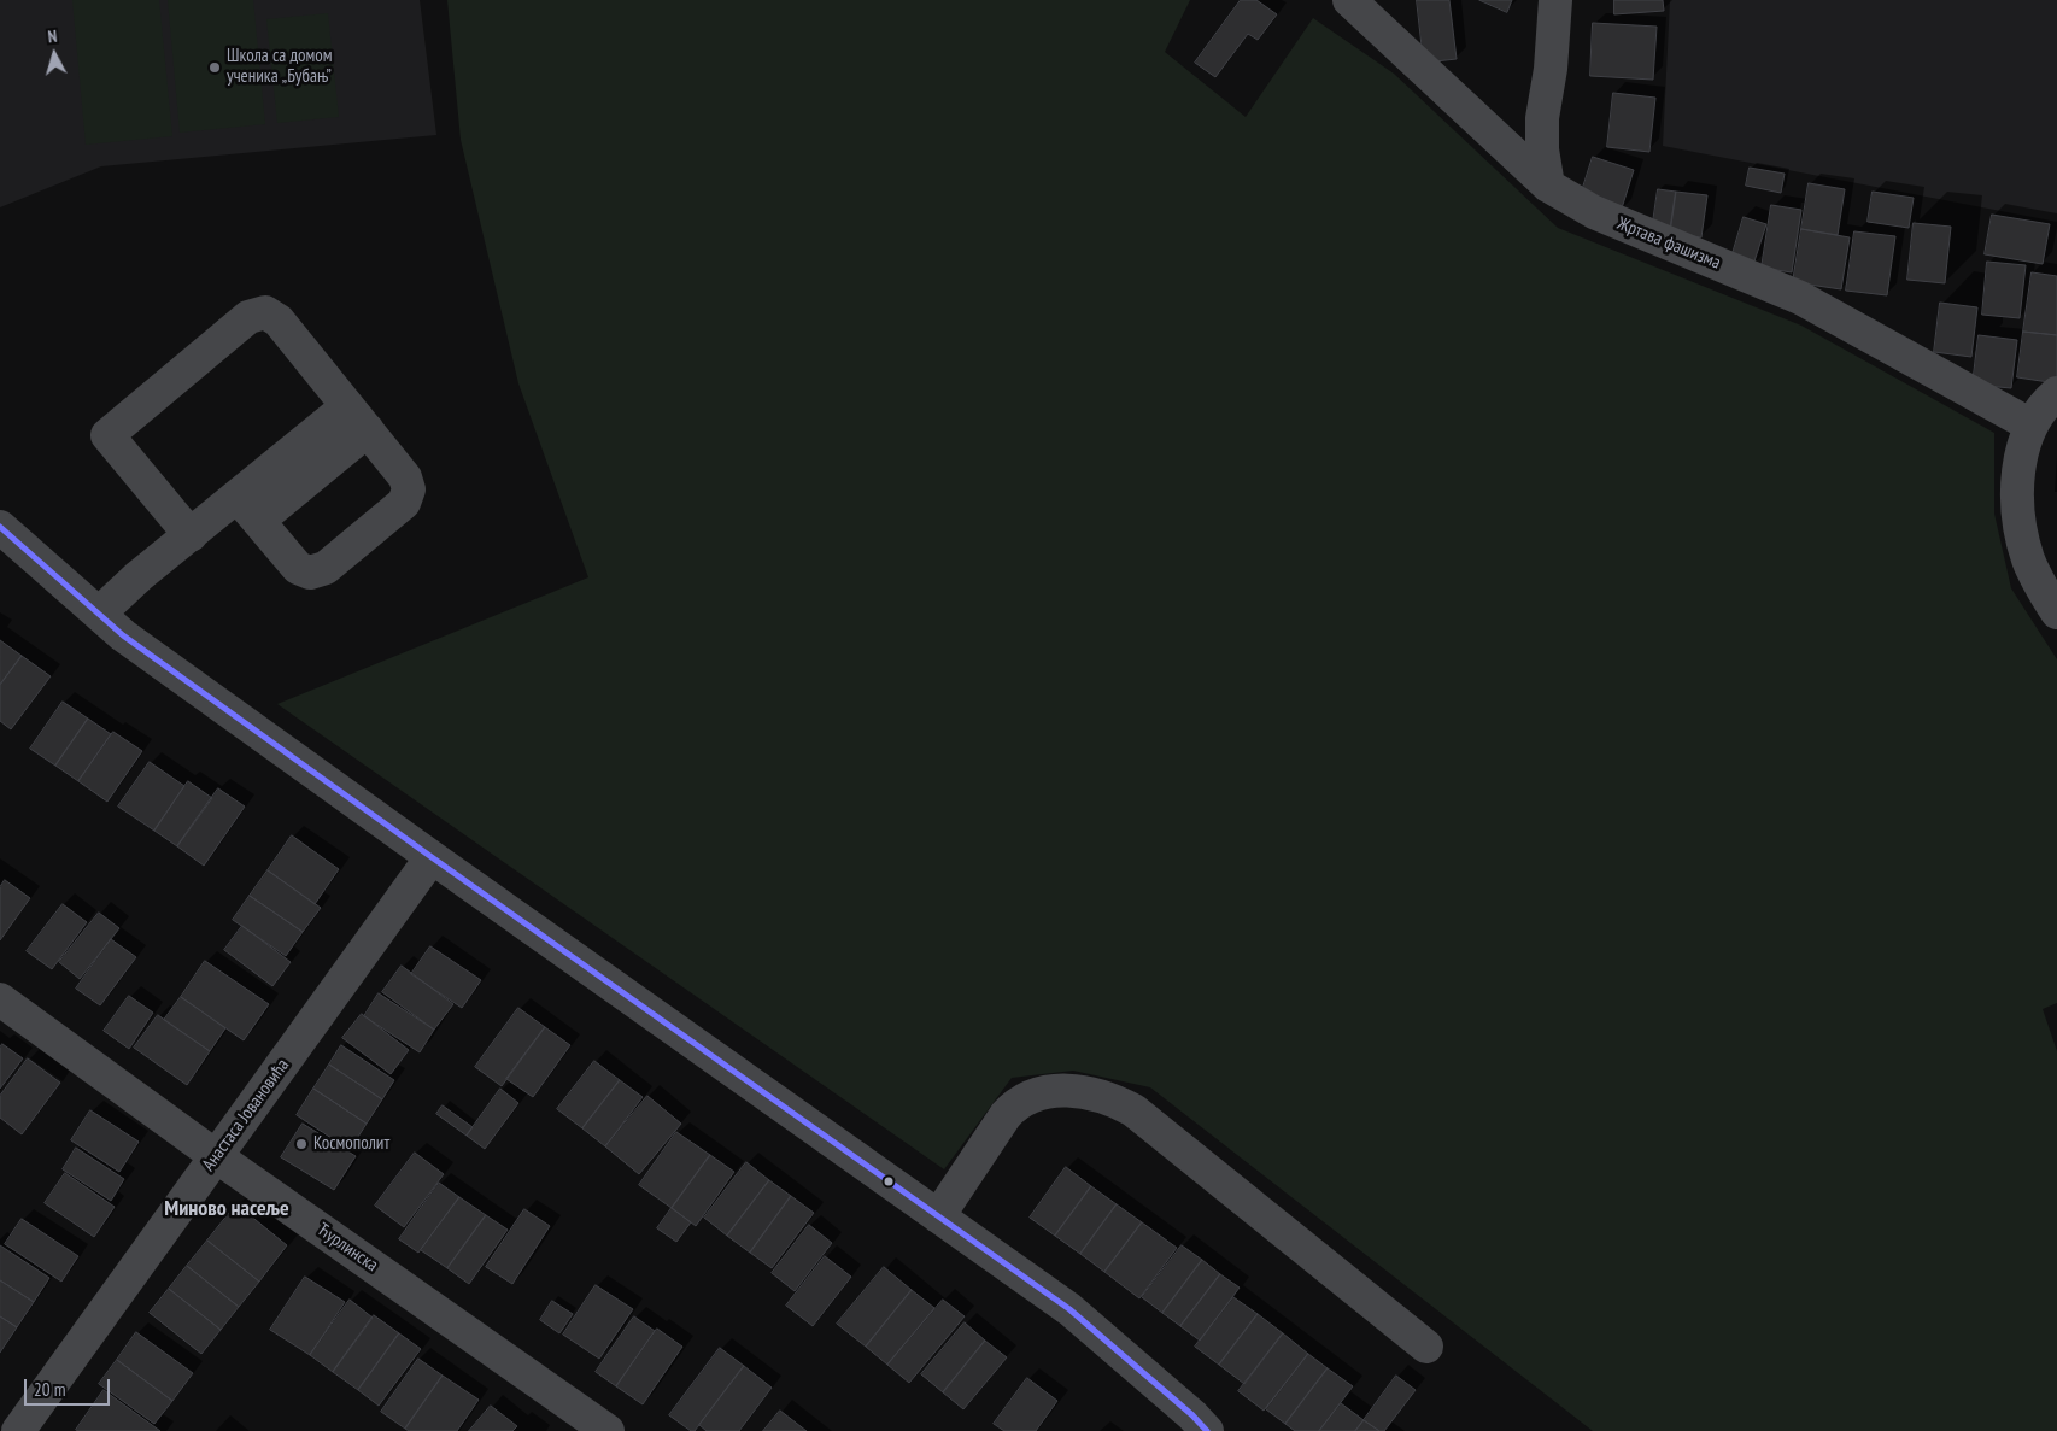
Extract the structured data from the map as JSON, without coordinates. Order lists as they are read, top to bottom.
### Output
{
  "streets": {
    "street": ["Жртава фашизма", "Анастаса Јовановића", "Ћурлинска"]
  },
  "crossings": [
    ["Анастаса Јовановића", "Ћурлинска"]
  ],
  "districts": ["Миново насеље"],
  "places": ["Школа са домом ученика „Бубањ”", "Космополит"],
  "scale_bar": "20 m",
  "north": "top"
}
